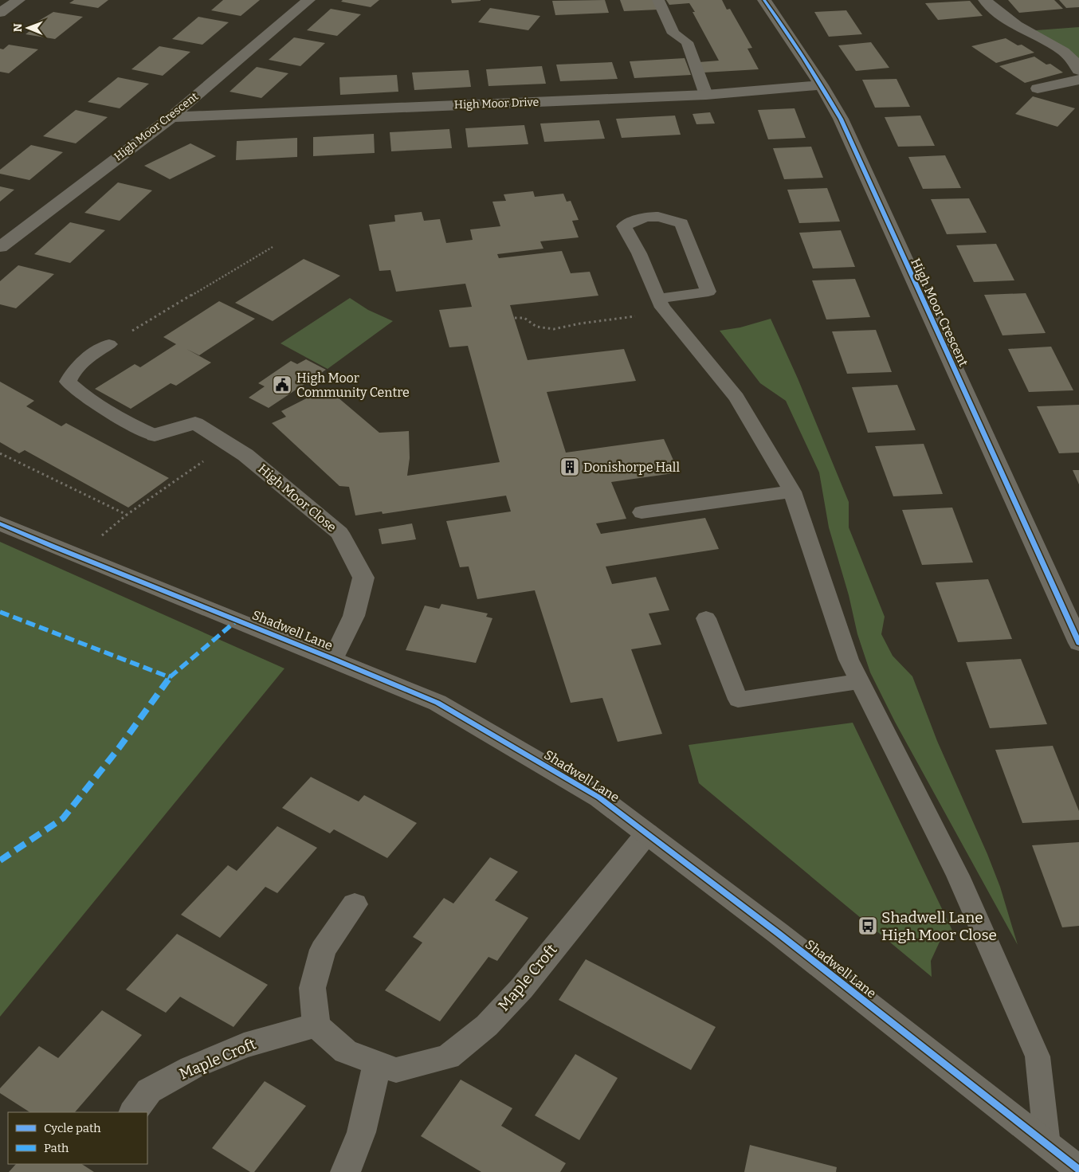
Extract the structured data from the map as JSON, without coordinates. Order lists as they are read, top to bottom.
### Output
{
  "streets": {
    "street": [
      "High Moor Drive",
      "High Moor Crescent",
      "High Moor Close",
      "Shadwell Lane",
      "Maple Croft"
    ]
  },
  "crossings": [
    ["High Moor Drive", "High Moor Crescent"],
    ["High Moor Close", "Shadwell Lane"],
    ["Shadwell Lane", "Maple Croft"]
  ],
  "places": {
    "public building": ["High Moor Community Centre"],
    "building": ["Donishorpe Hall"],
    "bus stop": ["Shadwell Lane High Moor Close"]
  },
  "legend": ["Cycle path", "Path"],
  "north": "left"
}
